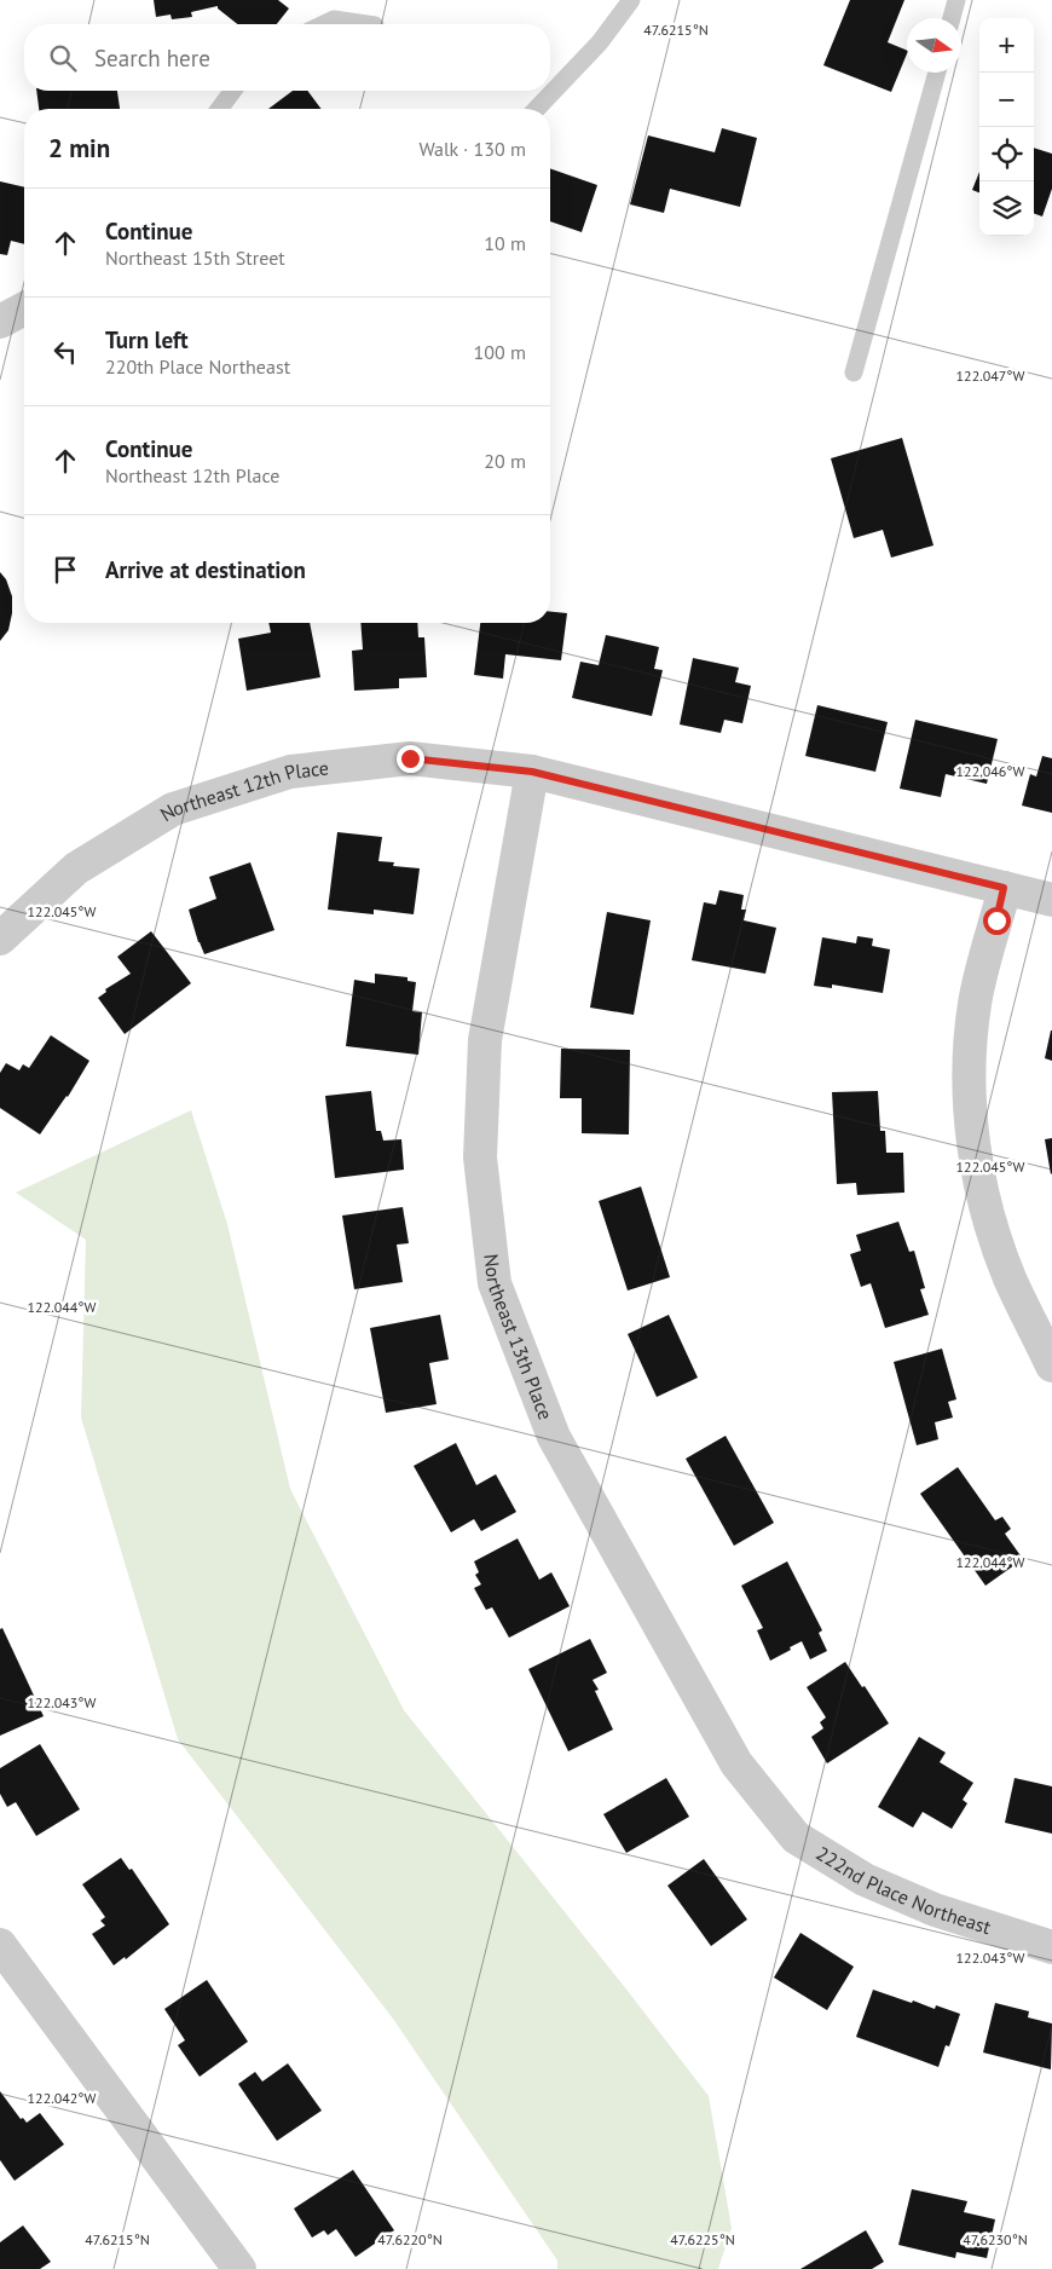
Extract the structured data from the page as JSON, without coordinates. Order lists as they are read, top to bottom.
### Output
{
  "streets": {
    "street": ["Northeast 12th Place", "Northeast 13th Place", "222nd Place Northeast"]
  },
  "crossings": [
    ["Northeast 12th Place", "Northeast 13th Place"],
    ["Northeast 13th Place", "222nd Place Northeast"]
  ],
  "north": "right",
  "page": {
    "map_buttons": ["+", "−"],
    "search": "Search here",
    "heading": ["2 min", "Walk · 130 m"],
    "list": [
      ["Continue", "Northeast 15th Street", "10 m"],
      ["Turn left", "220th Place Northeast", "100 m"],
      ["Continue", "Northeast 12th Place", "20 m"],
      "Arrive at destination"
    ]
  },
  "coordinates": [
    "47.6215°N",
    "122.047°W",
    "122.046°W",
    "122.045°W",
    "122.044°W",
    "122.043°W",
    "122.042°W",
    "47.6220°N",
    "47.6225°N",
    "47.6230°N"
  ]
}
